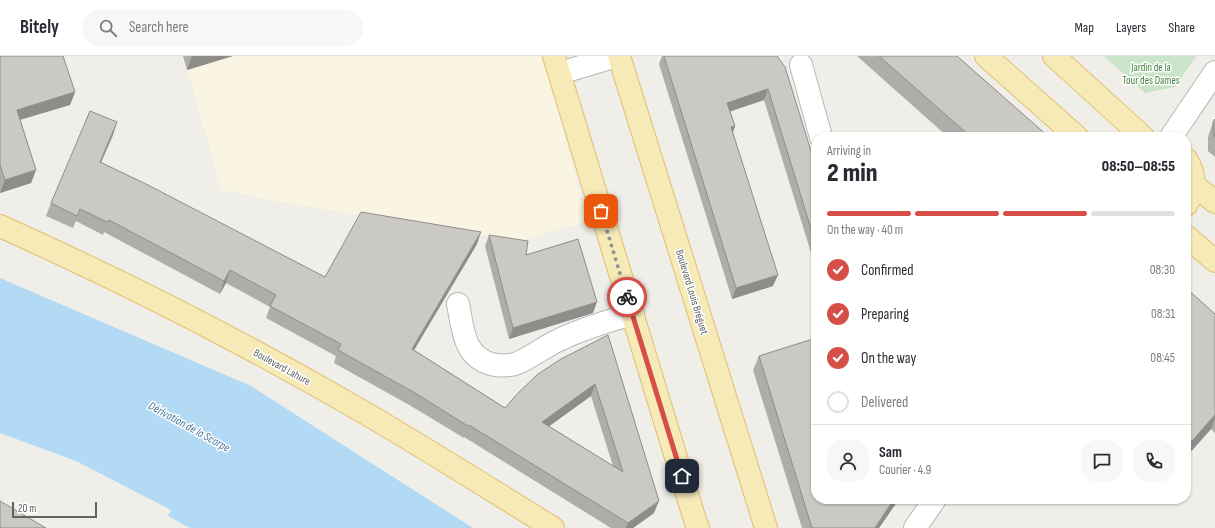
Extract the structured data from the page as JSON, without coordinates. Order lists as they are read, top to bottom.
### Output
{
  "streets": {
    "main road": ["Boulevard Louis Bréguet", "Boulevard Lahure"]
  },
  "water": ["Dérivation de la Scarpe"],
  "parks": ["Jardin de la Tour des Dames"],
  "scale_bar": "20 m",
  "page": {
    "header": "Bitely",
    "search": "Search here",
    "nav": ["Map", "Layers", "Share"],
    "heading": ["2 min", "Arriving in", "08:50–08:55"],
    "panel": ["Sam", "Courier · 4.9"],
    "bar": "On the way · 40 m",
    "list": [
      ["Confirmed", "08:30"],
      ["Preparing", "08:31"],
      ["On the way", "08:45"],
      "Delivered"
    ],
    "scale": "20 m"
  }
}
